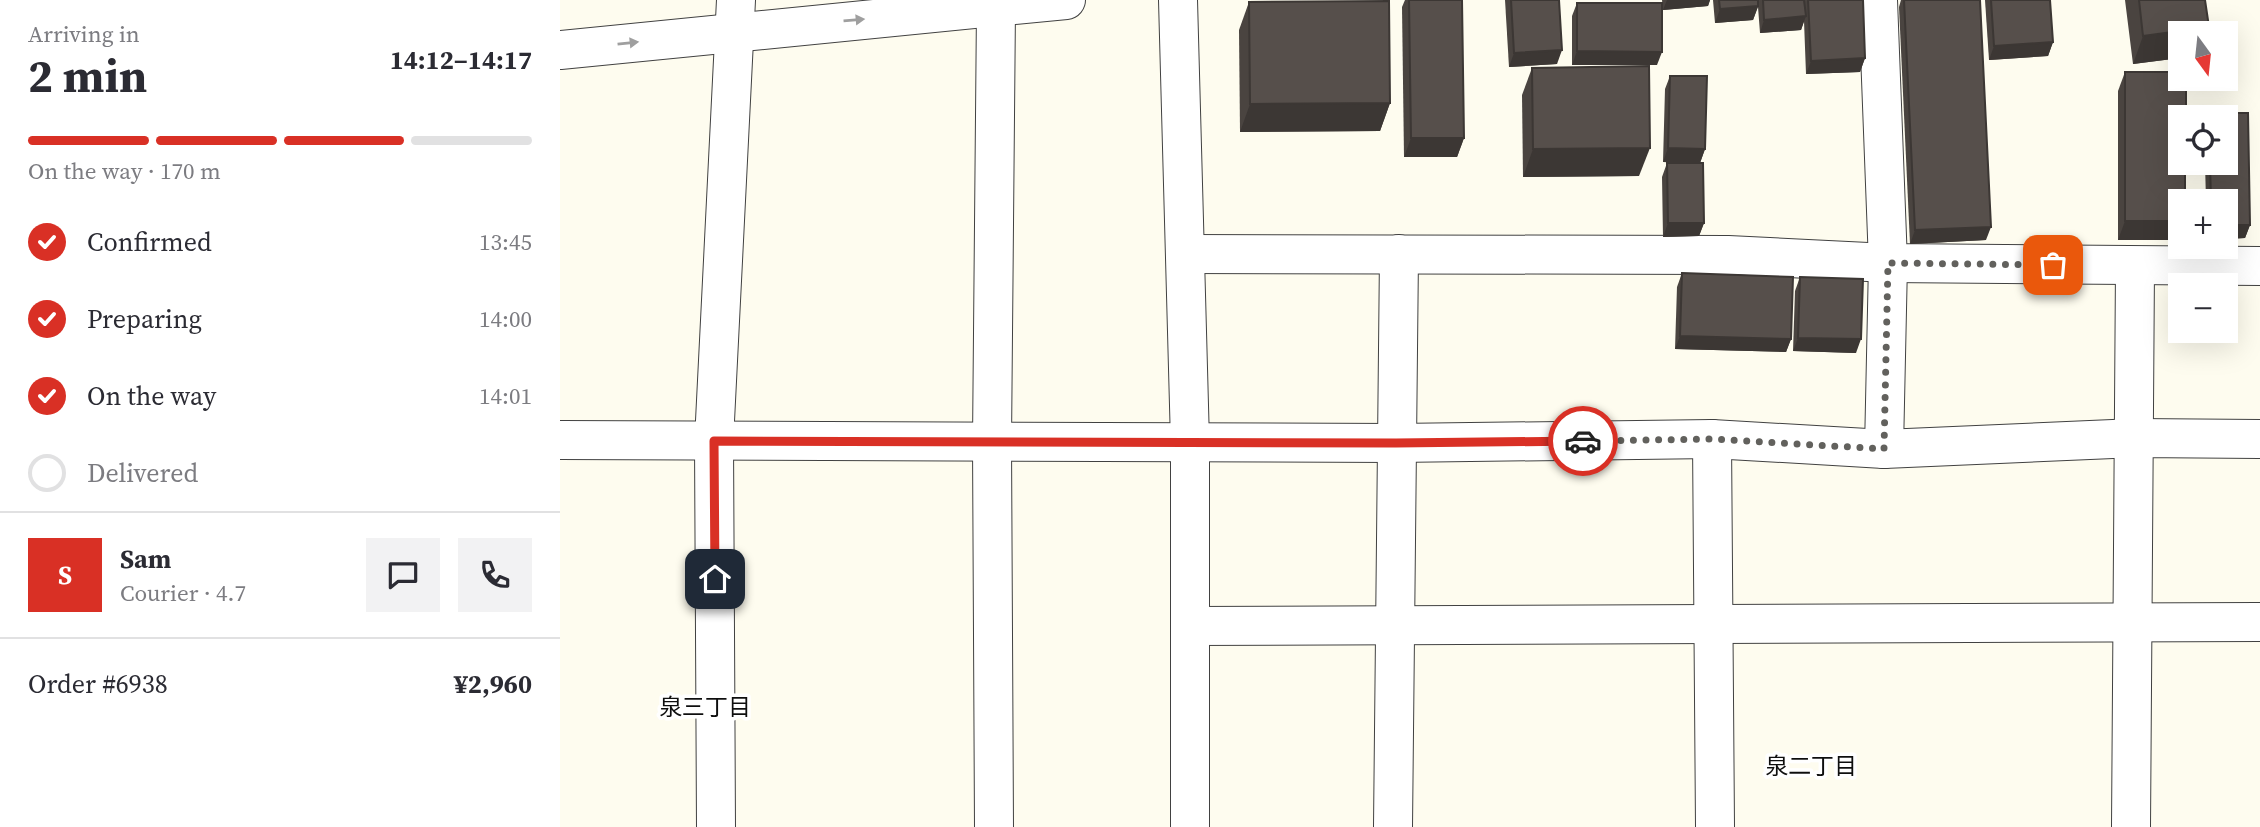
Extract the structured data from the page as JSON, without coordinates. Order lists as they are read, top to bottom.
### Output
{
  "districts": ["泉三丁目", "泉二丁目"],
  "north": "bottom",
  "page": {
    "heading": ["2 min", "Arriving in", "14:12–14:17"],
    "panel": [
      "Sam",
      "Courier · 4.7",
      "Order #6938",
      "¥2,960"
    ],
    "map_buttons": ["+", "−"],
    "bar": "On the way · 170 m",
    "list": [
      ["Confirmed", "13:45"],
      ["Preparing", "14:00"],
      ["On the way", "14:01"],
      "Delivered"
    ],
    "round": "S"
  }
}
